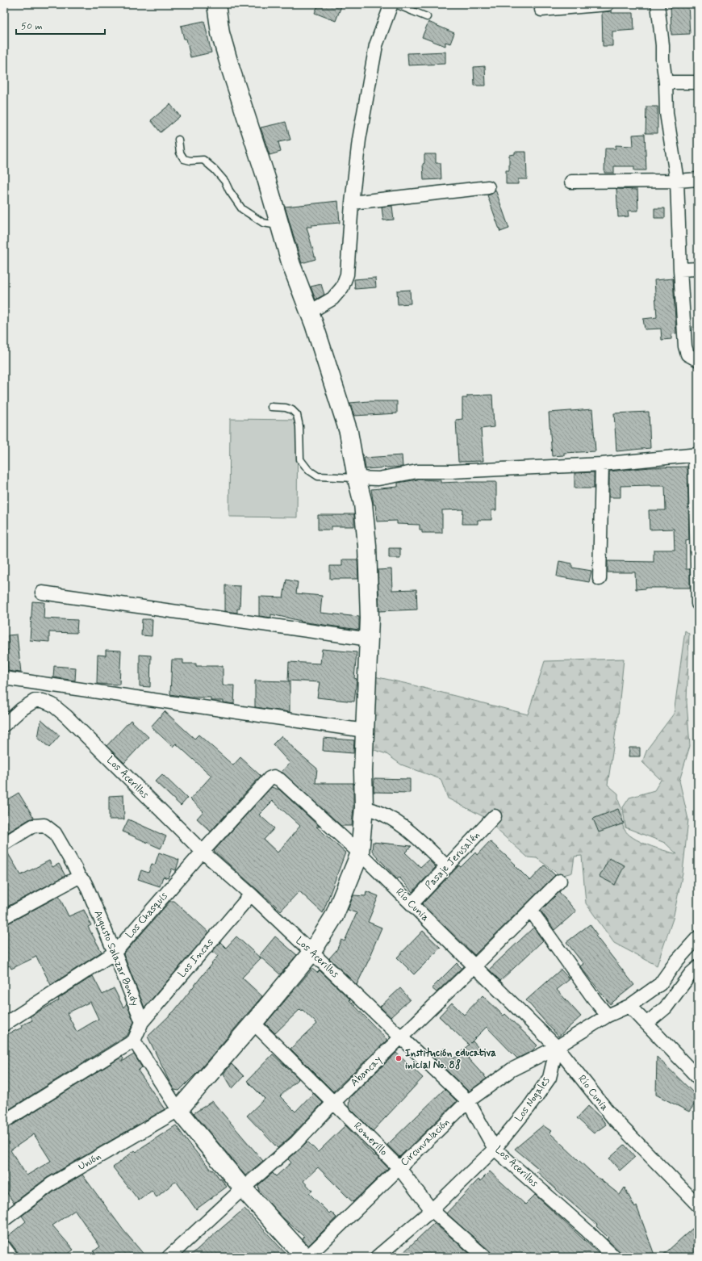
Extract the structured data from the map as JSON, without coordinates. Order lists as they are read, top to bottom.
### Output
{
  "streets": {
    "street": [
      "Los Acerillos",
      "Pasaje Jerusalén",
      "Río Cunia",
      "Los Chasquis",
      "Augusto Salazar Bondy",
      "Los Incas",
      "Abancay",
      "Los Nogales",
      "Romerillo",
      "Circunvalación",
      "Unión"
    ]
  },
  "crossings": [
    ["Los Acerillos", "Río Cunia"],
    ["Los Acerillos", "Los Chasquis"],
    ["Los Acerillos", "Los Incas"],
    ["Los Acerillos", "Abancay"],
    ["Los Acerillos", "Los Nogales"],
    ["Los Acerillos", "Circunvalación"],
    ["Pasaje Jerusalén", "Río Cunia"],
    ["Río Cunia", "Los Chasquis"],
    ["Río Cunia", "Abancay"],
    ["Río Cunia", "Los Nogales"],
    ["Río Cunia", "Circunvalación"],
    ["Los Chasquis", "Augusto Salazar Bondy"],
    ["Augusto Salazar Bondy", "Los Incas"],
    ["Abancay", "Romerillo"],
    ["Los Nogales", "Romerillo"],
    ["Los Nogales", "Circunvalación"],
    ["Romerillo", "Circunvalación"]
  ],
  "places": ["Institución educativa inicial No. 88"],
  "scale_bar": "50 m"
}
